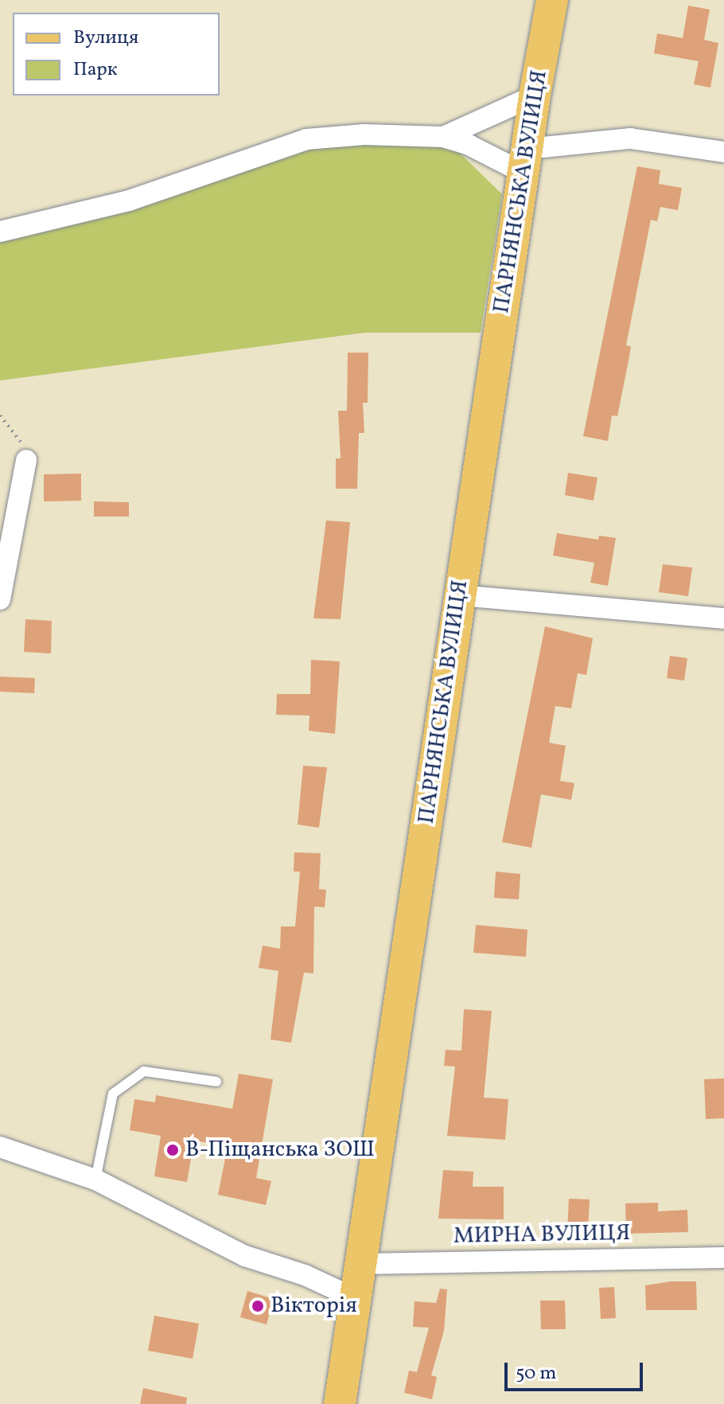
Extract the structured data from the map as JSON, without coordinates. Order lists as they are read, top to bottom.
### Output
{
  "streets": {
    "main road": ["ПАРНЯНСЬКА ВУЛИЦЯ"],
    "street": ["МИРНА ВУЛИЦЯ"]
  },
  "crossings": [
    ["ПАРНЯНСЬКА ВУЛИЦЯ", "МИРНА ВУЛИЦЯ"]
  ],
  "places": ["В-Піщанська ЗОШ", "Вікторія"],
  "legend": ["Вулиця", "Парк"],
  "scale_bar": "50 m"
}
